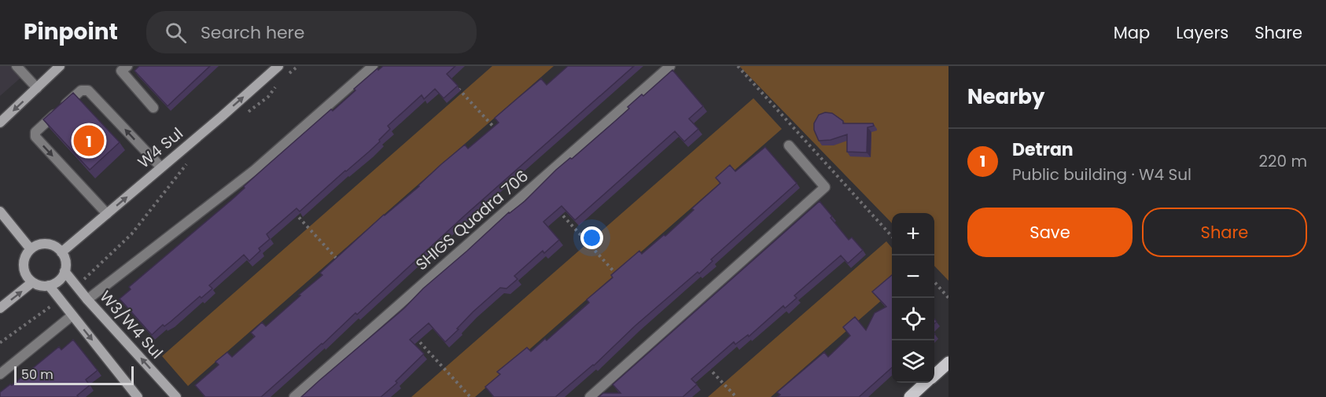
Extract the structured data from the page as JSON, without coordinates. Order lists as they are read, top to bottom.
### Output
{
  "streets": {
    "main road": ["W4 Sul", "W3/W4 Sul"],
    "street": ["SHIGS Quadra 706"]
  },
  "crossings": [
    ["W4 Sul", "W3/W4 Sul"]
  ],
  "one_way": ["W4 Sul"],
  "scale_bar": "50 m",
  "page": {
    "header": "Pinpoint",
    "search": "Search here",
    "nav": ["Map", "Layers", "Share"],
    "heading": "Nearby",
    "pins": "1",
    "list": [
      {
        "mark": "1",
        "name": "Detran",
        "note": "Public building · W4 Sul",
        "value": "220 m"
      }
    ],
    "buttons": ["Save", "Share"],
    "map_buttons": ["+", "−"],
    "scale": "50 m"
  }
}
